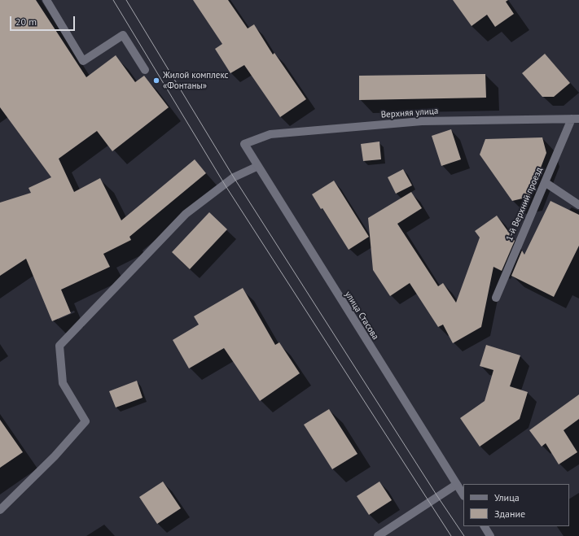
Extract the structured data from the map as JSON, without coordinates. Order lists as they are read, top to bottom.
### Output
{
  "streets": {
    "street": ["Верхняя улица", "1-й Верхний проезд", "улица Стасова"]
  },
  "crossings": [
    ["Верхняя улица", "1-й Верхний проезд"],
    ["Верхняя улица", "улица Стасова"]
  ],
  "places": ["Жилой комплекс «Фонтаны»"],
  "legend": ["Улица", "Здание"],
  "scale_bar": "20 m"
}
